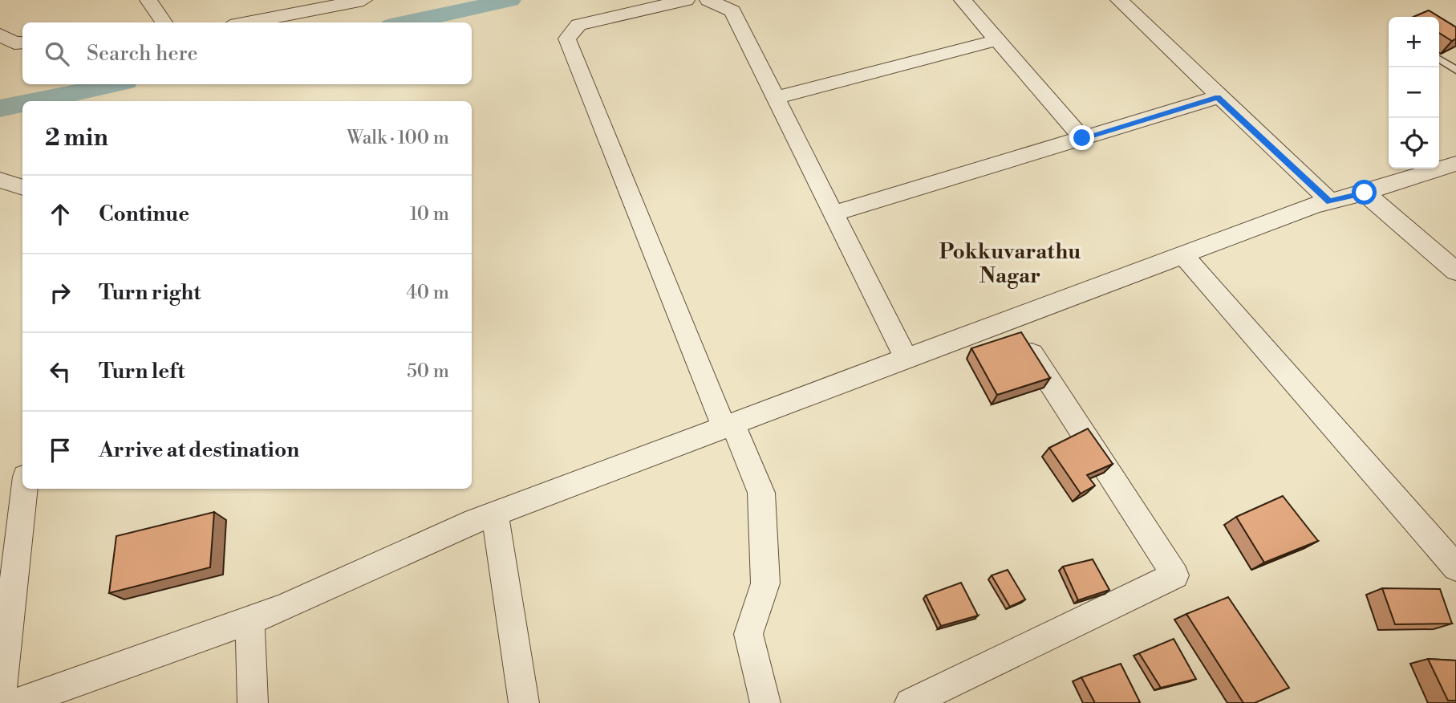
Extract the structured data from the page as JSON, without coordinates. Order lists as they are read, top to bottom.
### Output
{
  "districts": ["Pokkuvarathu Nagar"],
  "page": {
    "map_buttons": ["+", "−"],
    "search": "Search here",
    "heading": ["2 min", "Walk · 100 m"],
    "list": [
      ["Continue", "10 m"],
      ["Turn right", "40 m"],
      ["Turn left", "50 m"],
      "Arrive at destination"
    ]
  }
}
